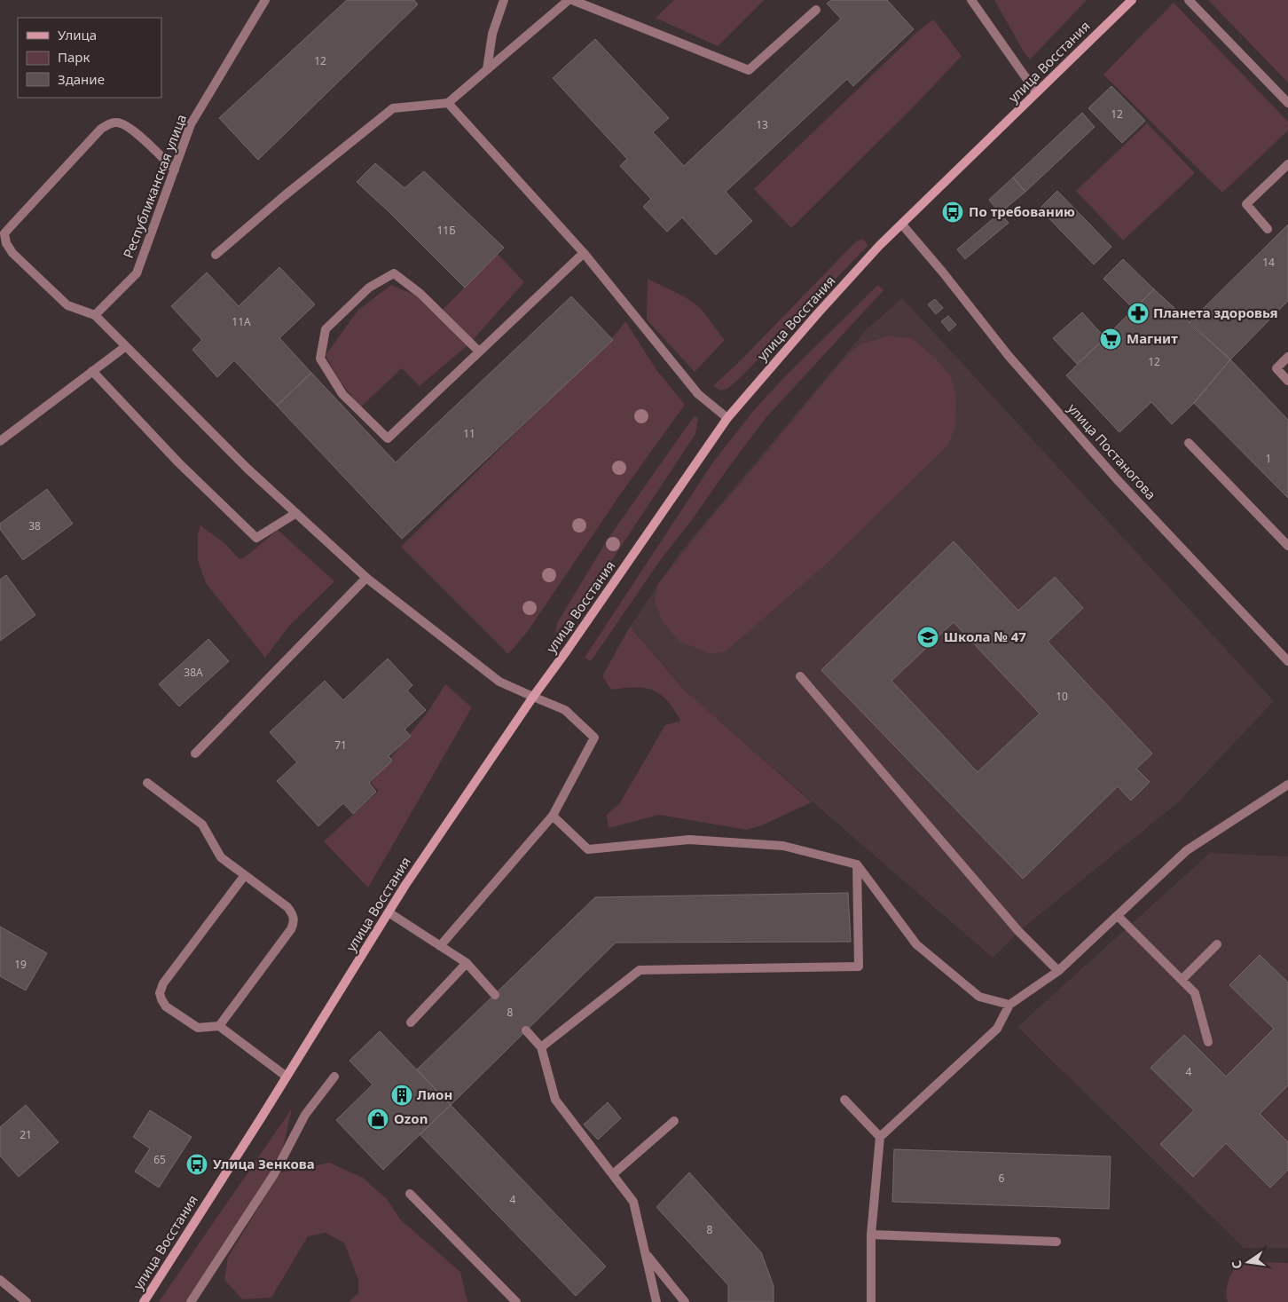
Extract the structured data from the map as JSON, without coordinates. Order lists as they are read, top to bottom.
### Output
{
  "streets": {
    "street": ["улица Восстания", "Республиканская улица", "улица Постаногова"]
  },
  "crossings": [
    ["улица Восстания", "улица Постаногова"]
  ],
  "places": {
    "bus stop": ["По требованию", "Улица Зенкова"],
    "pharmacy": ["Планета здоровья"],
    "supermarket": ["Магнит"],
    "school or university": ["Школа № 47"],
    "building": ["Лион"],
    "shop": ["Ozon"]
  },
  "house_numbers": [
    "12",
    "12",
    "13",
    "11Б",
    "14",
    "11А",
    "12",
    "11",
    "1",
    "38",
    "38А",
    "10",
    "71",
    "19",
    "8",
    "4",
    "21",
    "65",
    "6",
    "4",
    "8"
  ],
  "legend": ["Улица", "Парк", "Здание"],
  "north": "left"
}
